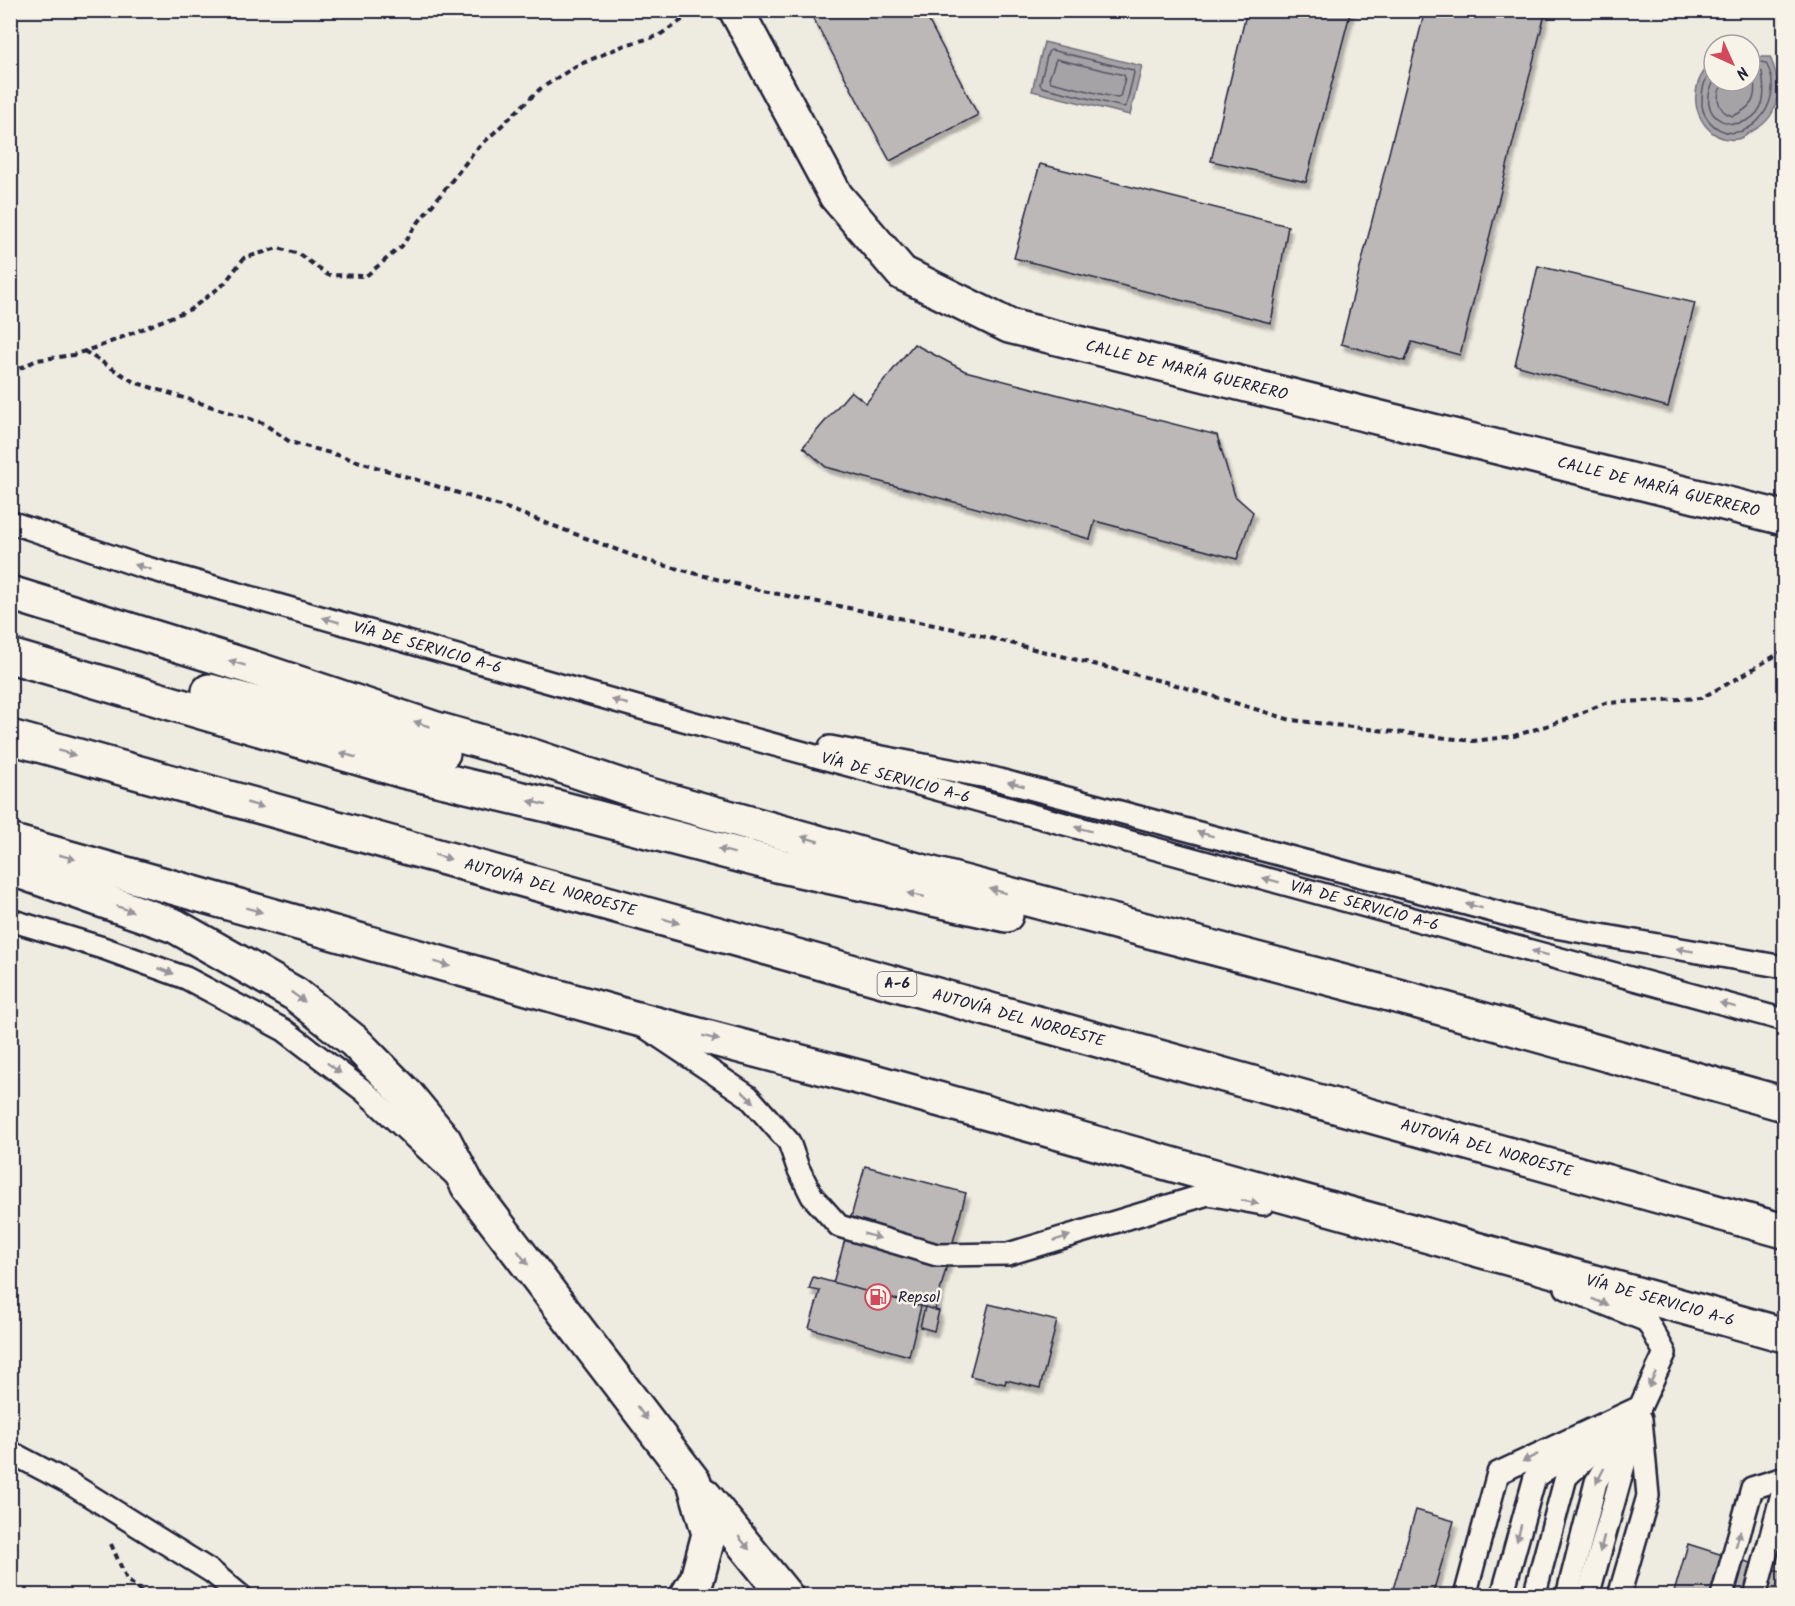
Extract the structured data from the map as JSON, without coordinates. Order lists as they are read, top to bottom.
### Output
{
  "streets": {
    "main road": [
      "CALLE DE MARÍA GUERRERO",
      "VÍA DE SERVICIO A-6",
      "AUTOVÍA DEL NOROESTE",
      "A-6"
    ]
  },
  "places": {
    "fuel station": ["Repsol"]
  },
  "north": "bottom right"
}
